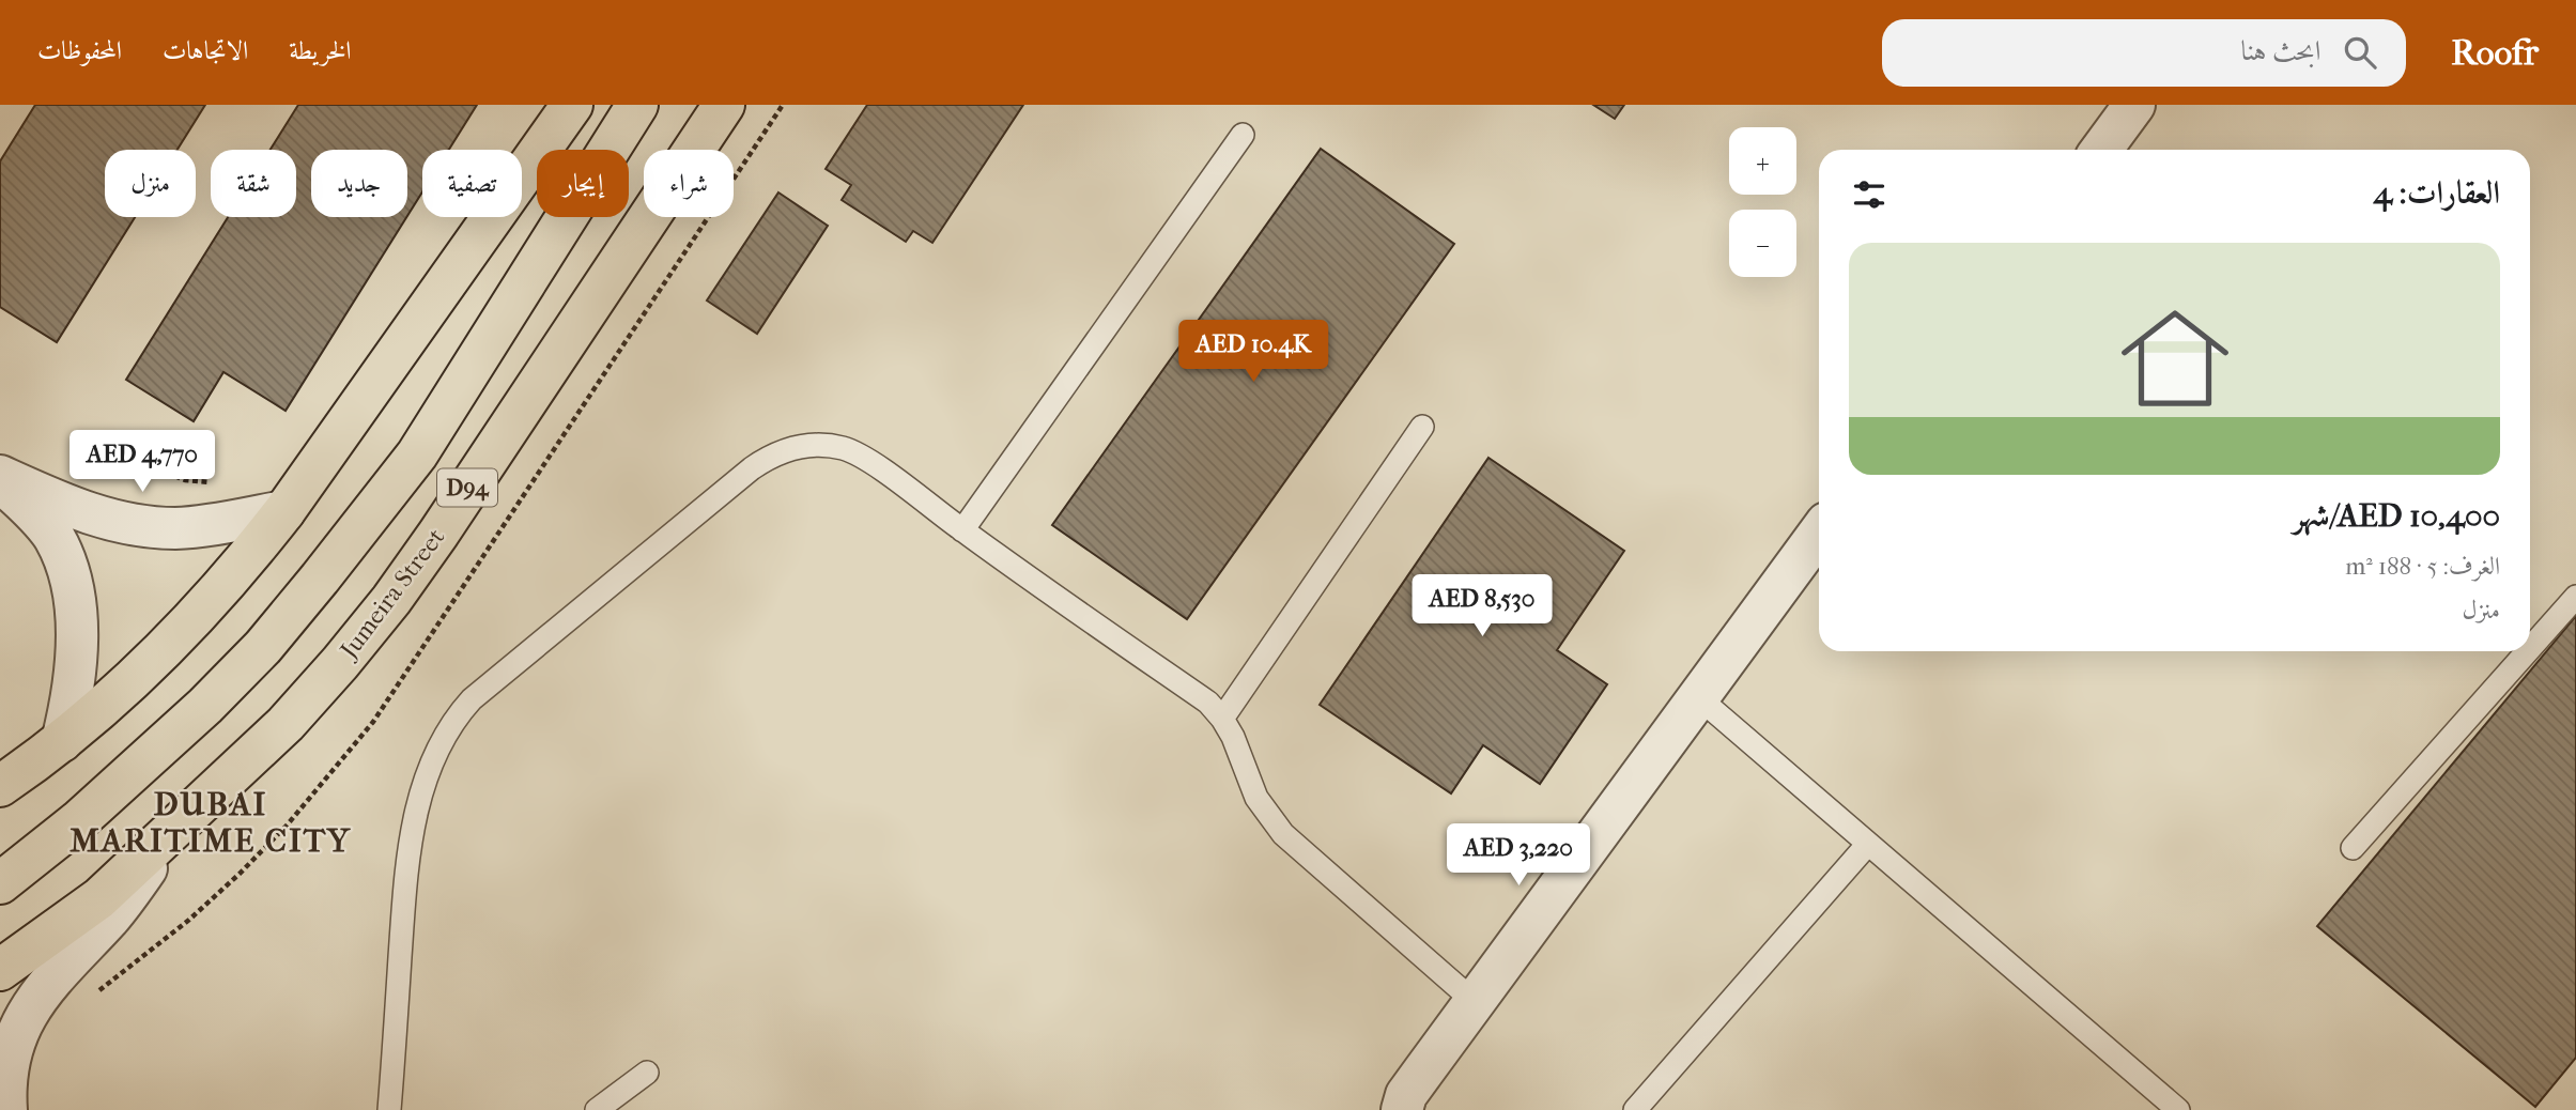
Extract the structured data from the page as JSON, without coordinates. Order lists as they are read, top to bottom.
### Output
{
  "streets": {
    "main road": ["D94", "Jumeira Street"]
  },
  "districts": ["DUBAI MARITIME CITY"],
  "page": {
    "header": "Roofr",
    "search": "ابحث هنا",
    "nav": ["الخريطة", "الاتجاهات", "المحفوظات"],
    "map_buttons": ["+", "−"],
    "chip": [
      "شراء",
      "إيجار",
      "تصفية",
      "جديد",
      "شقة",
      "منزل"
    ],
    "heading": "العقارات: 4",
    "list": [
      {
        "name": "AED 10,400/شهر",
        "note": "الغرف: 5 · 188 m² · منزل"
      }
    ],
    "price": [
      "AED 10.4K",
      "AED 4,770",
      "AED 8,530",
      "AED 3,220"
    ]
  }
}
